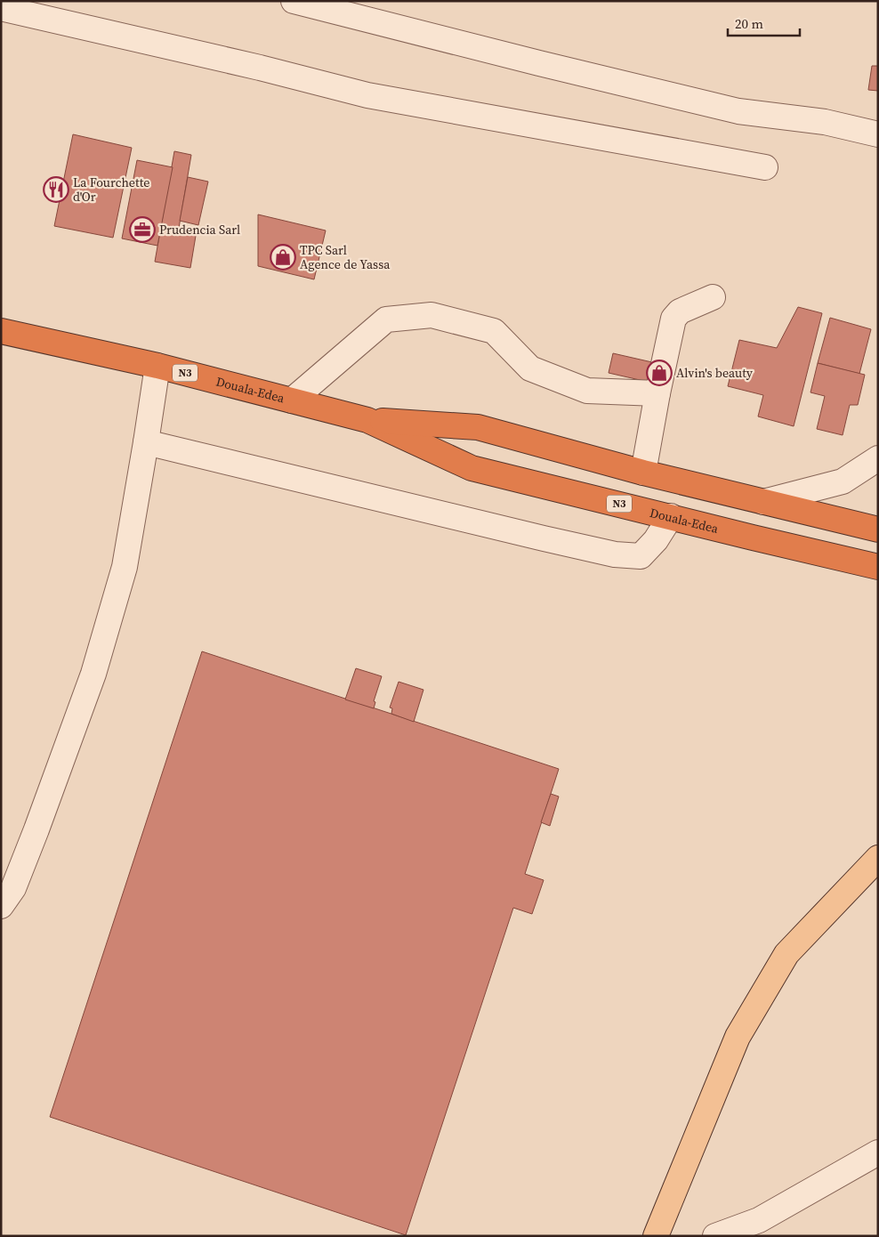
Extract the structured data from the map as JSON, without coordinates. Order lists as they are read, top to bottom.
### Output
{
  "streets": {
    "highway": ["N3", "Douala-Edea"]
  },
  "places": {
    "restaurant": ["La Fourchette d'Or"],
    "office": ["Prudencia Sarl"],
    "shop": ["TPC Sarl Agence de Yassa", "Alvin's beauty"]
  },
  "scale_bar": "20 m"
}
